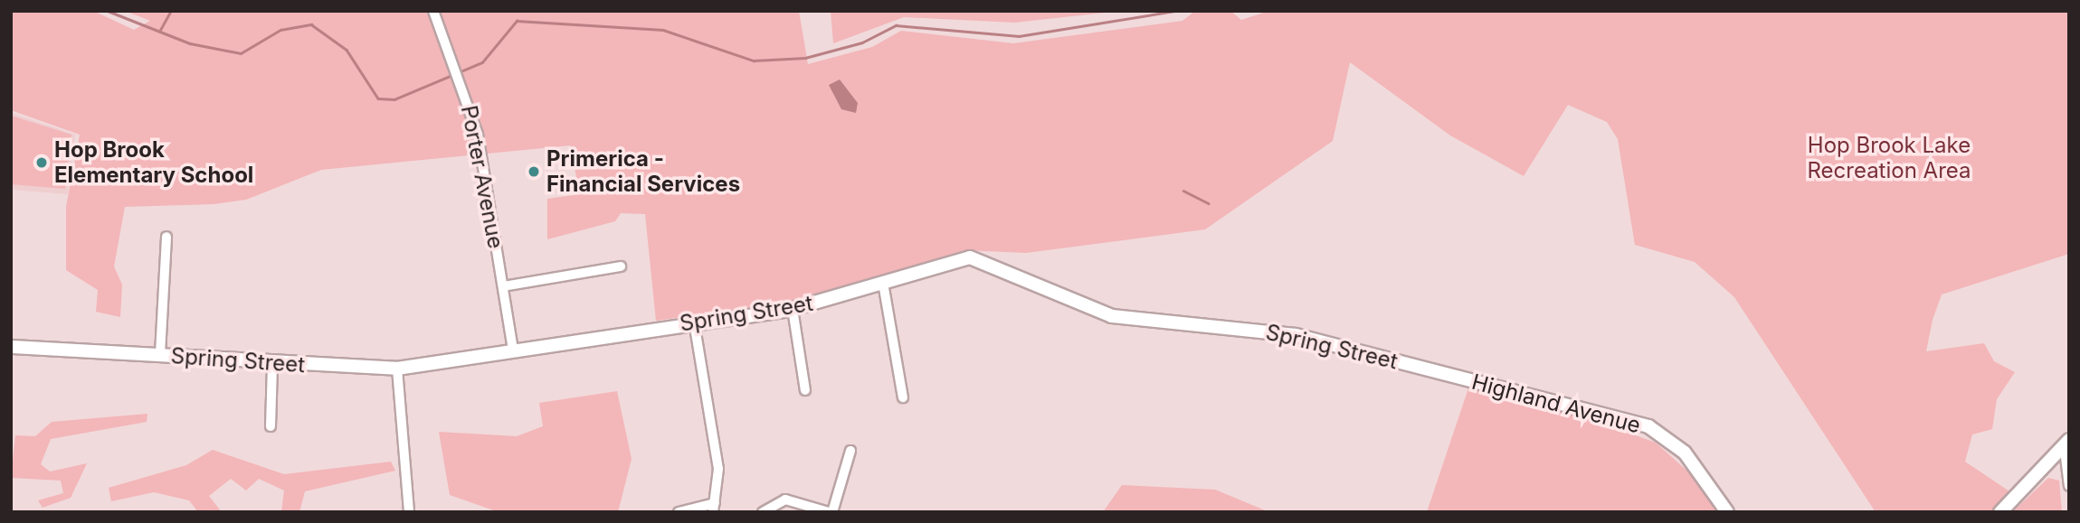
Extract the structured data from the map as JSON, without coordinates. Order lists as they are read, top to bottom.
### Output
{
  "streets": {
    "main road": ["Spring Street", "Highland Avenue"],
    "street": ["Porter Avenue"]
  },
  "crossings": [
    ["Porter Avenue", "Spring Street"],
    ["Spring Street", "Highland Avenue"]
  ],
  "parks": ["Hop Brook Lake Recreation Area"],
  "places": ["Hop Brook Elementary School", "Primerica - Financial Services"]
}
